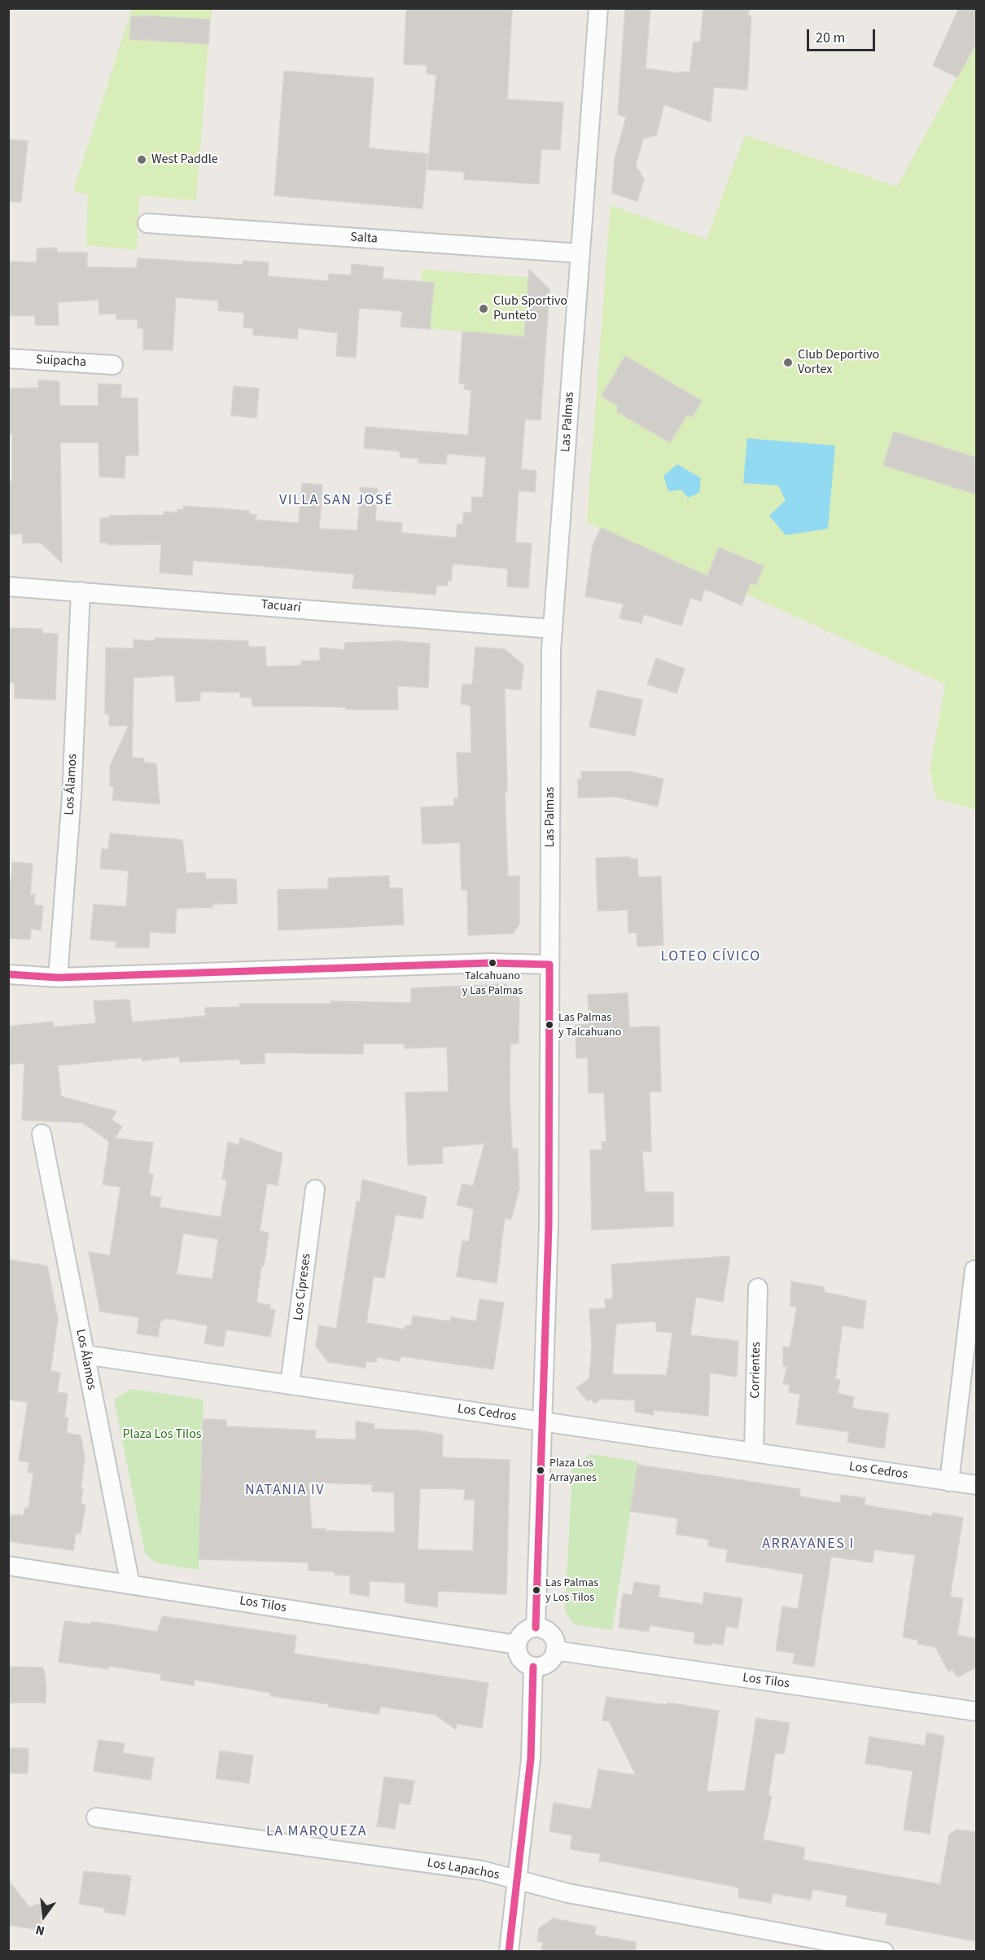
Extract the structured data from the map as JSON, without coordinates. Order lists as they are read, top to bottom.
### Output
{
  "streets": {
    "street": [
      "Salta",
      "Suipacha",
      "Las Palmas",
      "Tacuarí",
      "Los Álamos",
      "Los Cipreses",
      "Corrientes",
      "Los Cedros",
      "Los Tilos",
      "Los Lapachos"
    ]
  },
  "crossings": [
    ["Salta", "Las Palmas"],
    ["Las Palmas", "Tacuarí"],
    ["Las Palmas", "Los Cedros"],
    ["Las Palmas", "Los Tilos"],
    ["Tacuarí", "Los Álamos"],
    ["Los Álamos", "Los Cedros"],
    ["Los Álamos", "Los Tilos"],
    ["Los Cipreses", "Los Cedros"],
    ["Corrientes", "Los Cedros"]
  ],
  "districts": [
    "VILLA SAN JOSÉ",
    "LOTEO CÍVICO",
    "NATANIA IV",
    "ARRAYANES I",
    "LA MARQUEZA"
  ],
  "parks": ["Plaza Los Tilos"],
  "places": [
    "West Paddle",
    "Club Sportivo Punteto",
    "Club Deportivo Vortex",
    "Talcahuano y Las Palmas",
    "Las Palmas y Talcahuano",
    "Plaza Los Arrayanes",
    "Las Palmas y Los Tilos"
  ],
  "scale_bar": "20 m",
  "north": "bottom"
}
